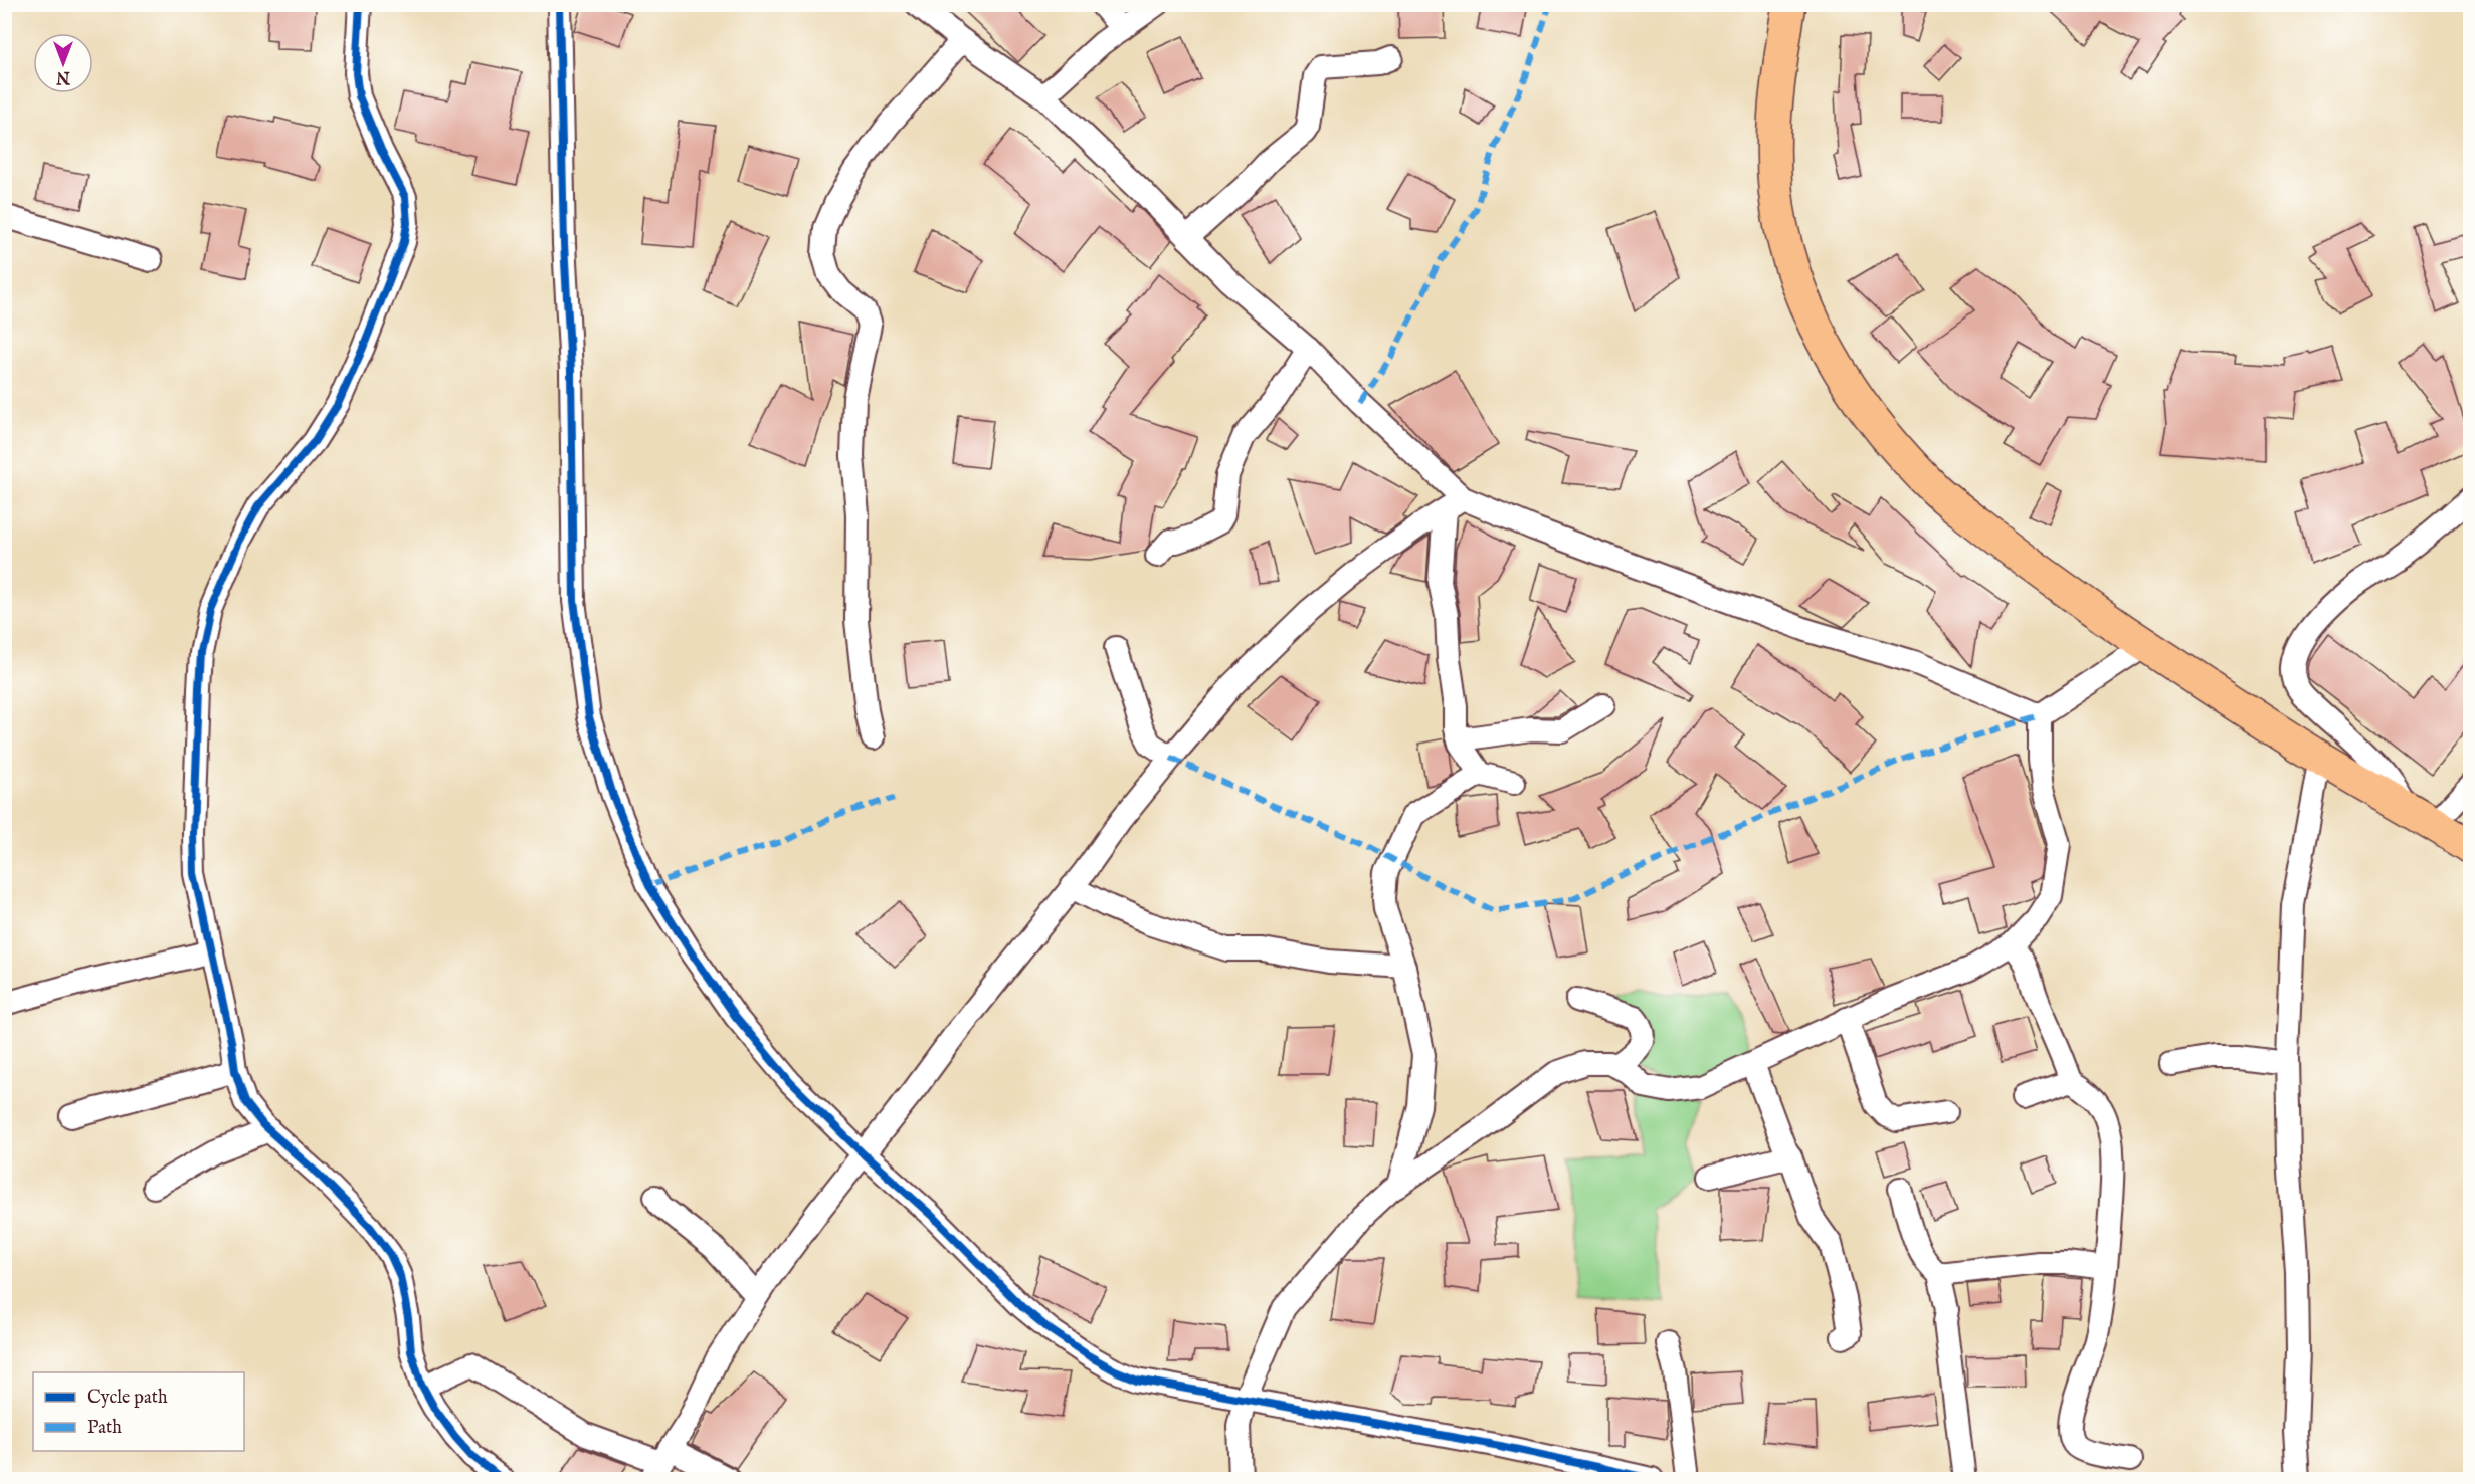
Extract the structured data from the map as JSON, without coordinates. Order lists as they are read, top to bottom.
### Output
{
  "legend": ["Cycle path", "Path"],
  "north": "bottom"
}
